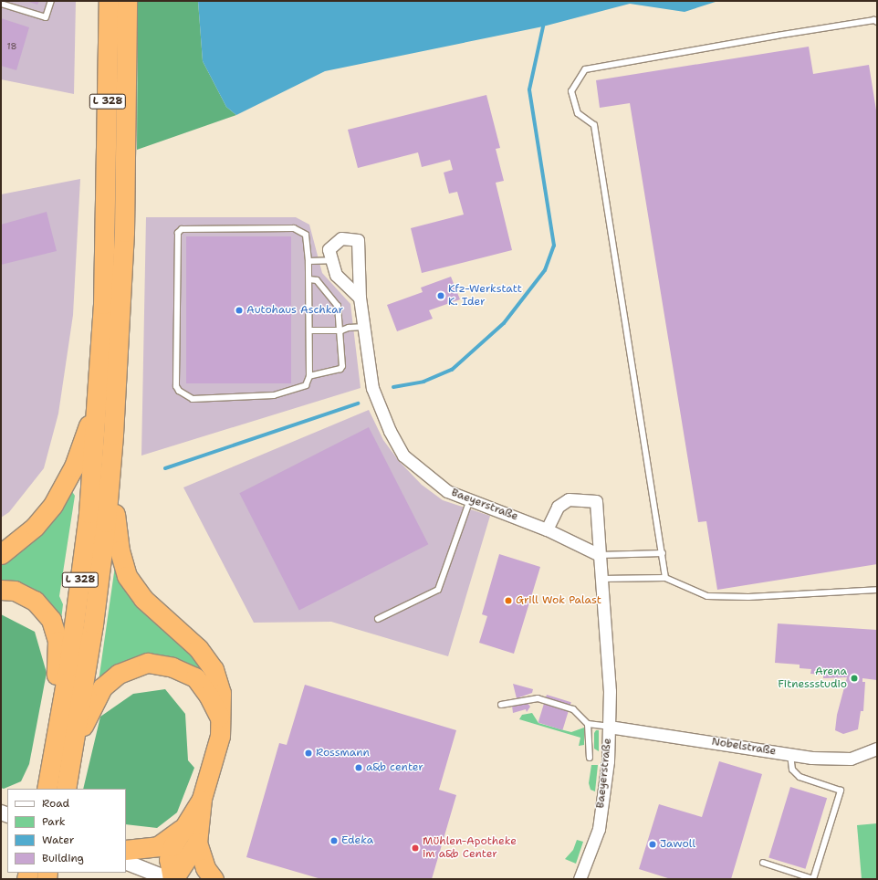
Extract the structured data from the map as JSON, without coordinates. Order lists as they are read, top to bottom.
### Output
{
  "streets": {
    "highway": ["L 328"],
    "street": ["Baeyerstraße", "Nobelstraße"]
  },
  "crossings": [
    ["Baeyerstraße", "Nobelstraße"]
  ],
  "places": [
    "Kfz-Werkstatt K. Ider",
    "Autohaus Aschkar",
    "Grill Wok Palast",
    "Arena Fitnessstudio",
    "Rossmann",
    "a&b center",
    "Edeka",
    "Jawoll",
    "Mühlen-Apotheke im a&b Center"
  ],
  "house_numbers": ["18"],
  "legend": [
    "Road",
    "Park",
    "Water",
    "Building"
  ]
}
